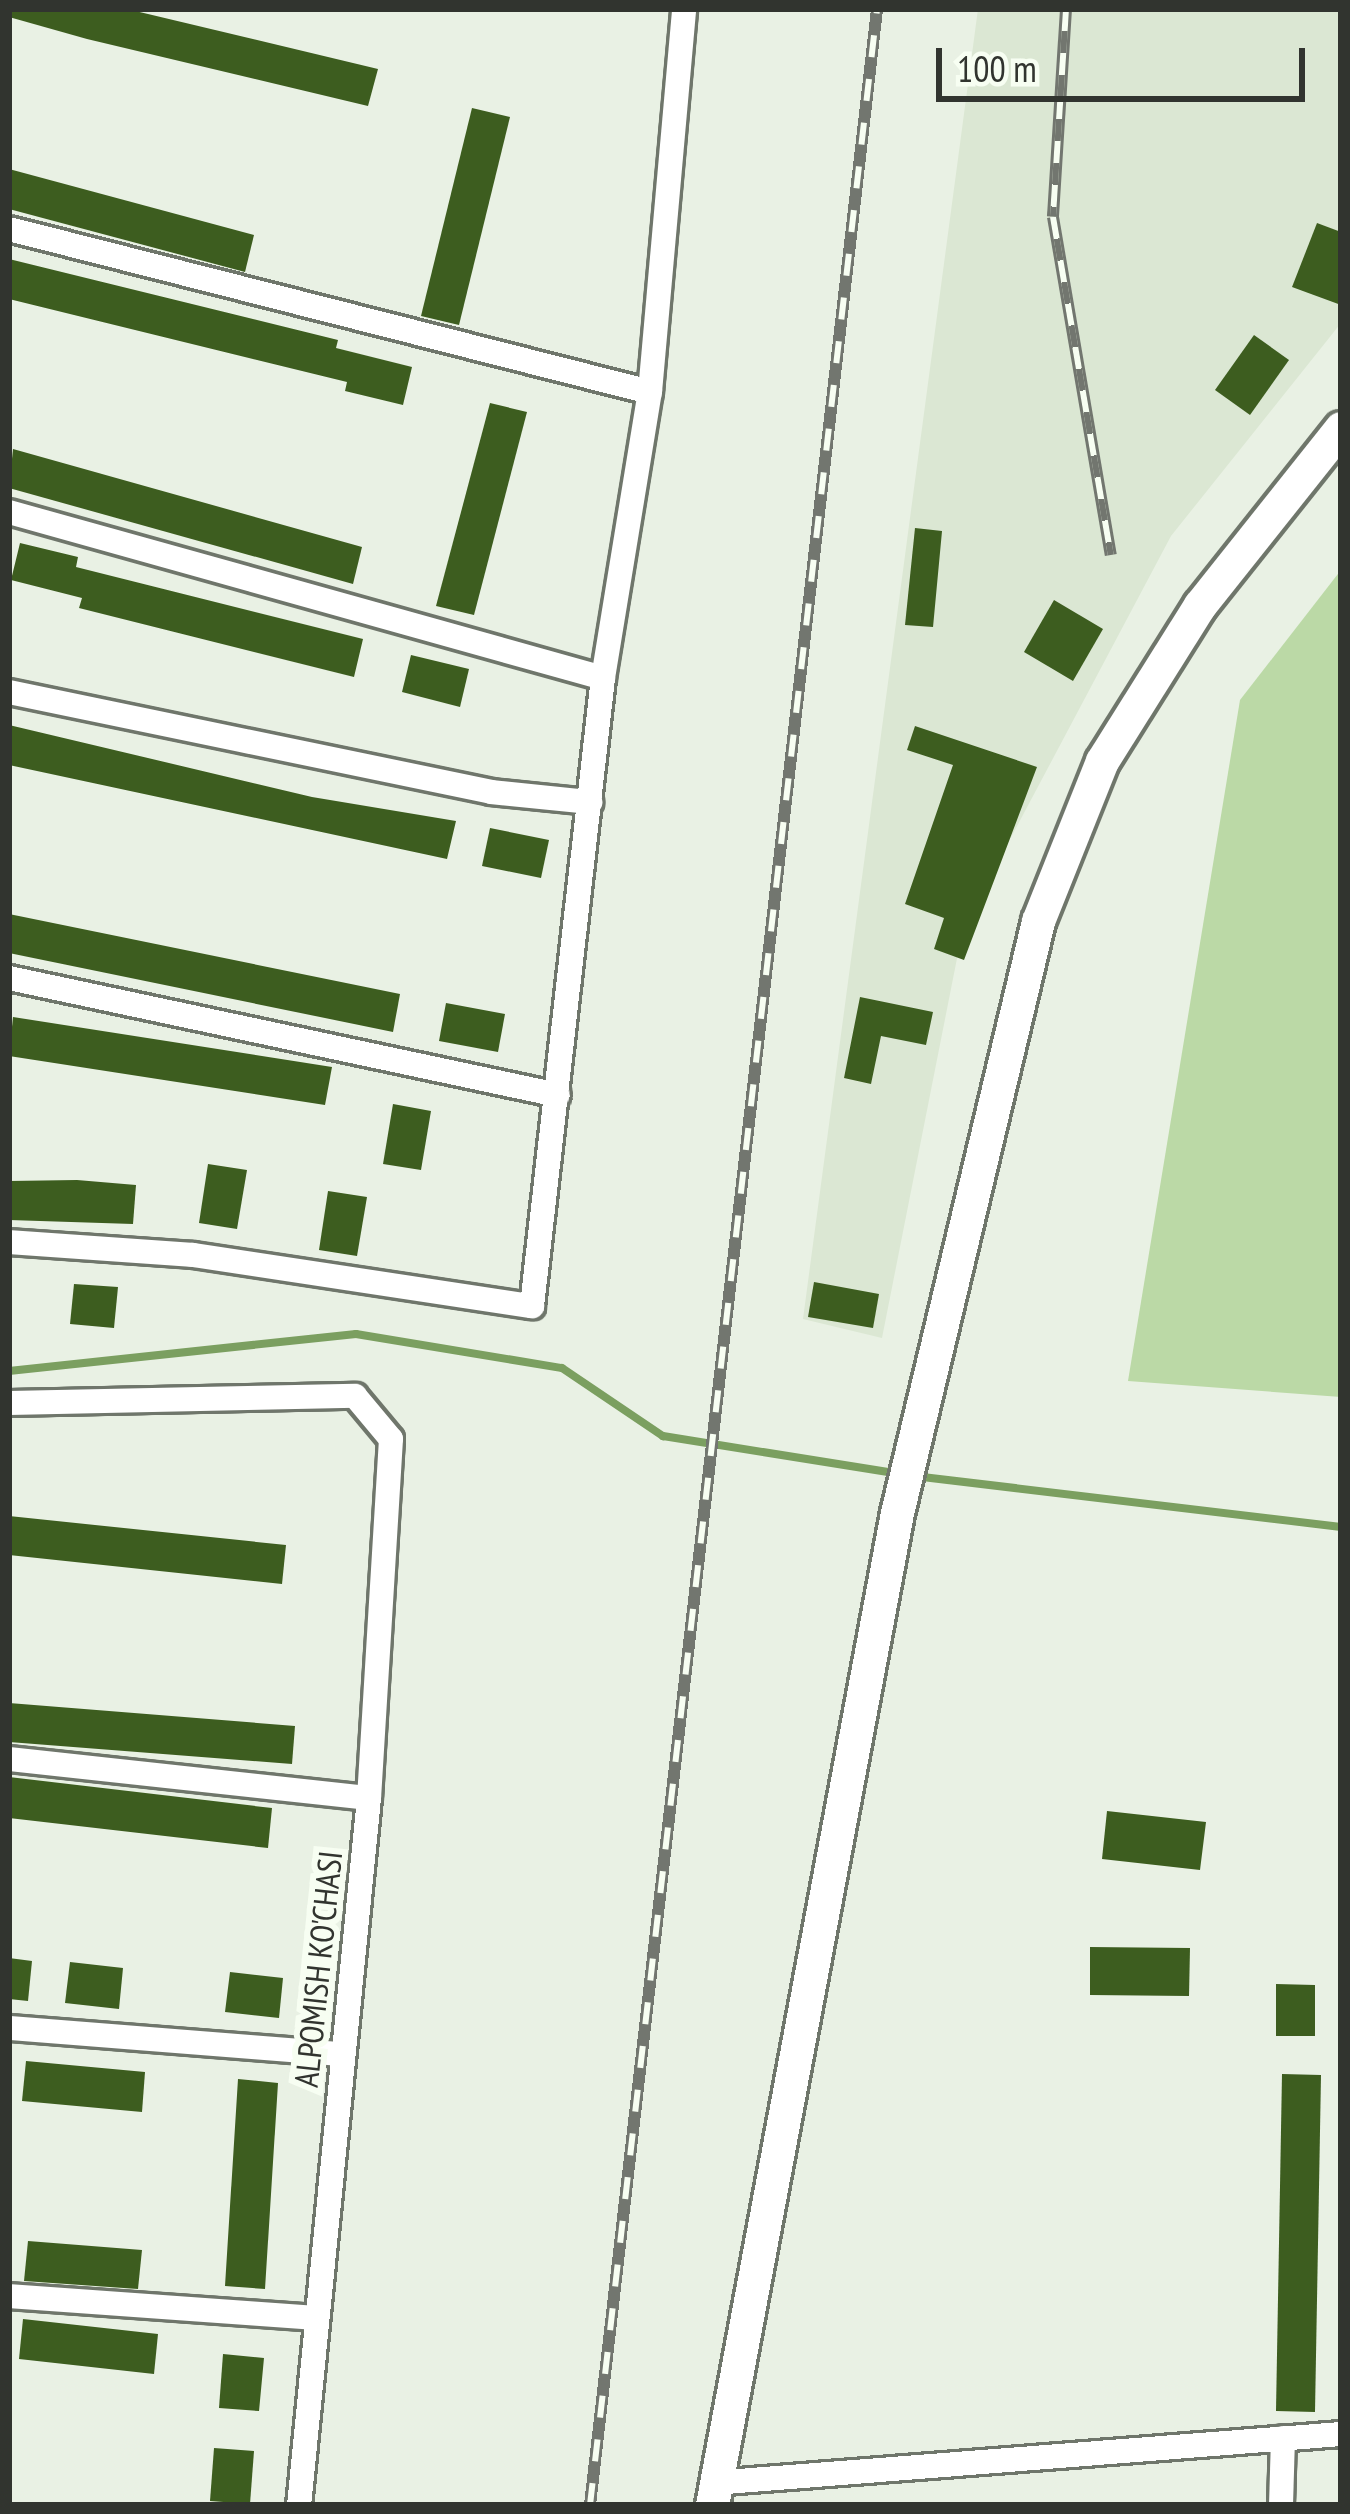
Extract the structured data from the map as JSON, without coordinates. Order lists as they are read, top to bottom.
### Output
{
  "streets": {
    "street": ["ALPOMISH KO'CHASI"]
  },
  "scale_bar": "100 m"
}
